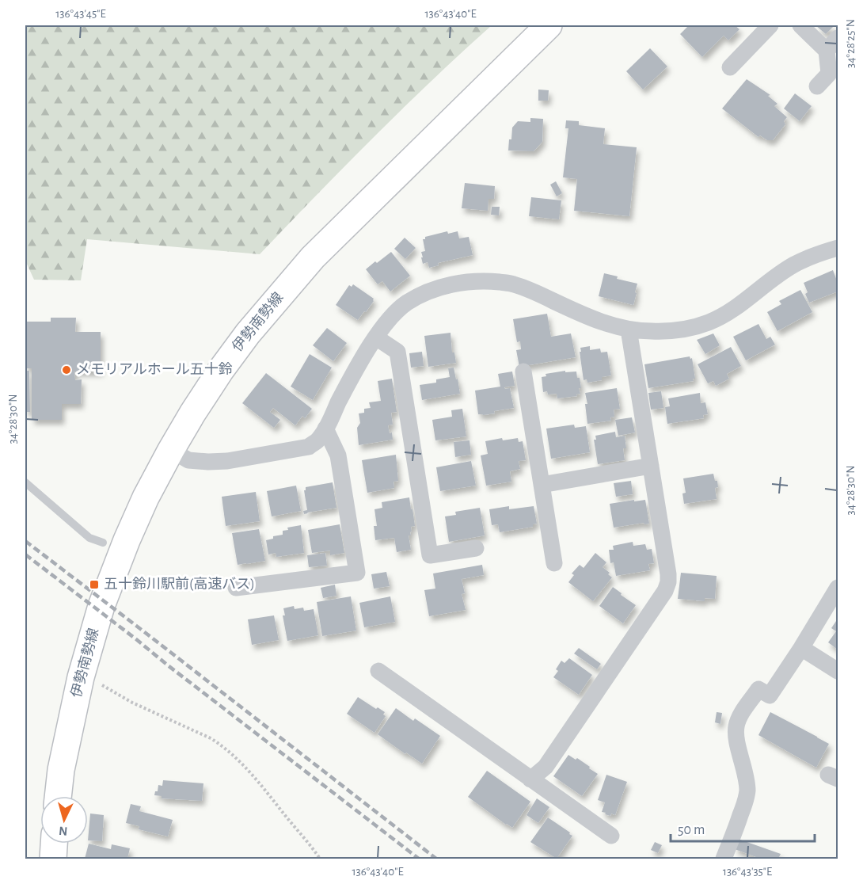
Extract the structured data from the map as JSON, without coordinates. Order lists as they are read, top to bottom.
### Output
{
  "streets": {
    "main road": ["伊勢南勢線"]
  },
  "places": {
    "other": ["メモリアルホール五十鈴"],
    "transit": ["五十鈴川駅前(高速バス)"]
  },
  "scale_bar": "50 m",
  "north": "bottom",
  "coordinates": [
    "136°43'45\"E",
    "136°43'40\"E",
    "34°28'25\"N",
    "34°28'30\"N",
    "136°43'35\"E"
  ]
}
